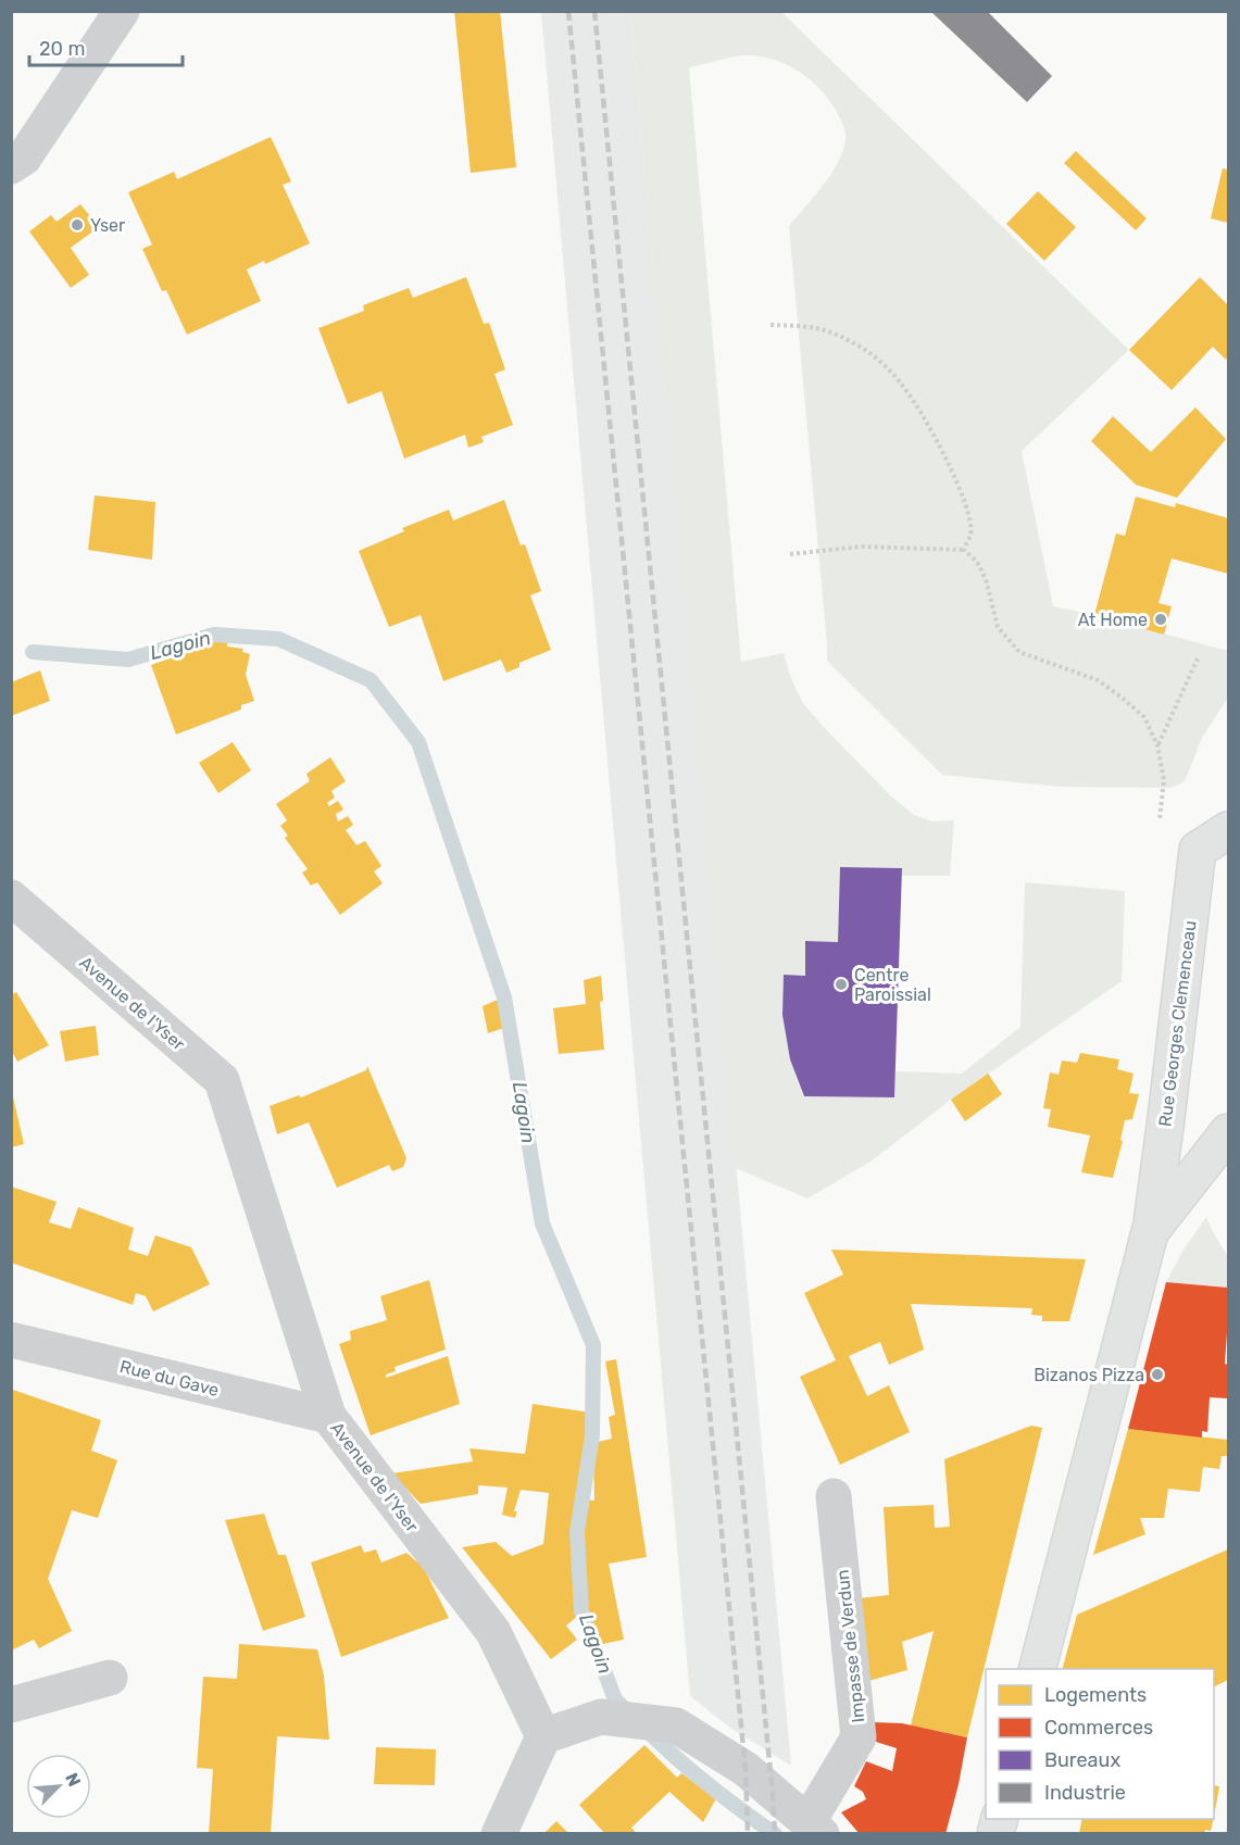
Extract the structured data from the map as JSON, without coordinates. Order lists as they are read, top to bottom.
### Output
{
  "streets": {
    "main road": ["Rue Georges Clemenceau"],
    "street": ["Avenue de l'Yser", "Rue du Gave", "Impasse de Verdun"]
  },
  "crossings": [
    ["Avenue de l'Yser", "Rue du Gave"]
  ],
  "water": ["Lagoin"],
  "places": [
    "Yser",
    "At Home",
    "Centre Paroissial",
    "Bizanos Pizza"
  ],
  "legend": [
    "Logements",
    "Commerces",
    "Bureaux",
    "Industrie"
  ],
  "scale_bar": "20 m",
  "north": "top right"
}
